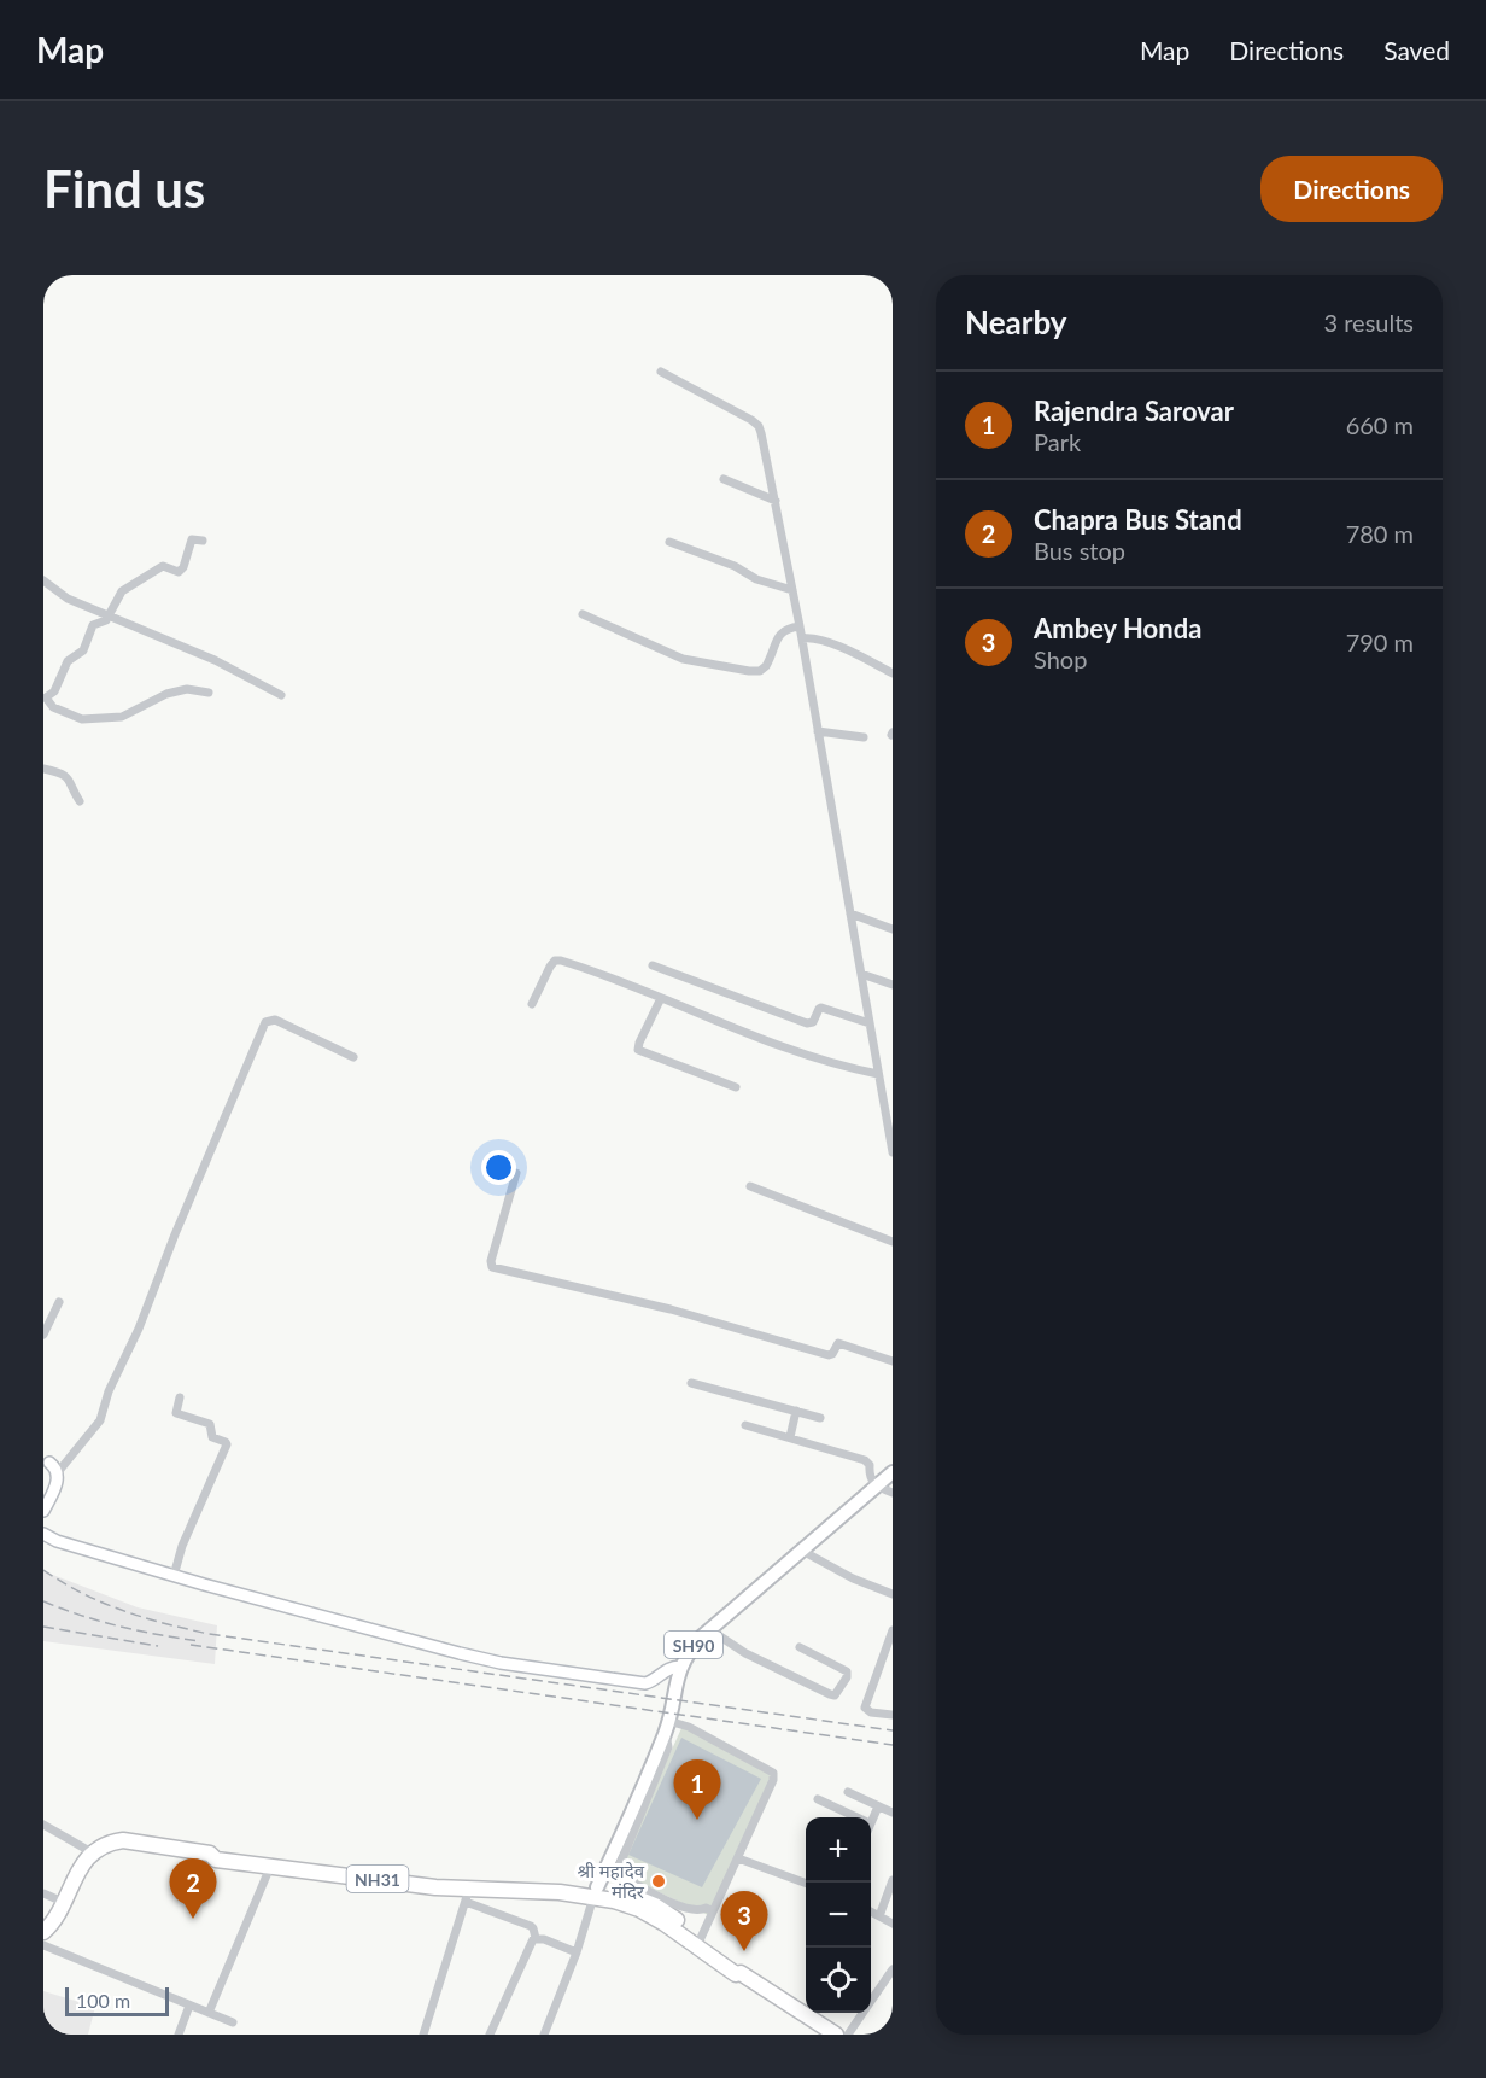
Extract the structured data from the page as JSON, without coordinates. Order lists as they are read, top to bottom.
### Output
{
  "streets": {
    "highway": ["NH31"],
    "main road": ["SH90"]
  },
  "crossings": [
    ["SH90", "NH31"]
  ],
  "places": ["श्री महादेव मंदिर"],
  "scale_bar": "100 m",
  "page": {
    "header": "Map",
    "nav": ["Map", "Directions", "Saved"],
    "buttons": "Directions",
    "title": "Find us",
    "heading": ["Nearby", "3 results"],
    "list": [
      {
        "mark": "1",
        "name": "Rajendra Sarovar",
        "note": "Park",
        "value": "660 m"
      },
      {
        "mark": "2",
        "name": "Chapra Bus Stand",
        "note": "Bus stop",
        "value": "780 m"
      },
      {
        "mark": "3",
        "name": "Ambey Honda",
        "note": "Shop",
        "value": "790 m"
      }
    ],
    "pins": ["1", "2", "3"],
    "map_buttons": ["+", "−"],
    "scale": "100 m"
  }
}
